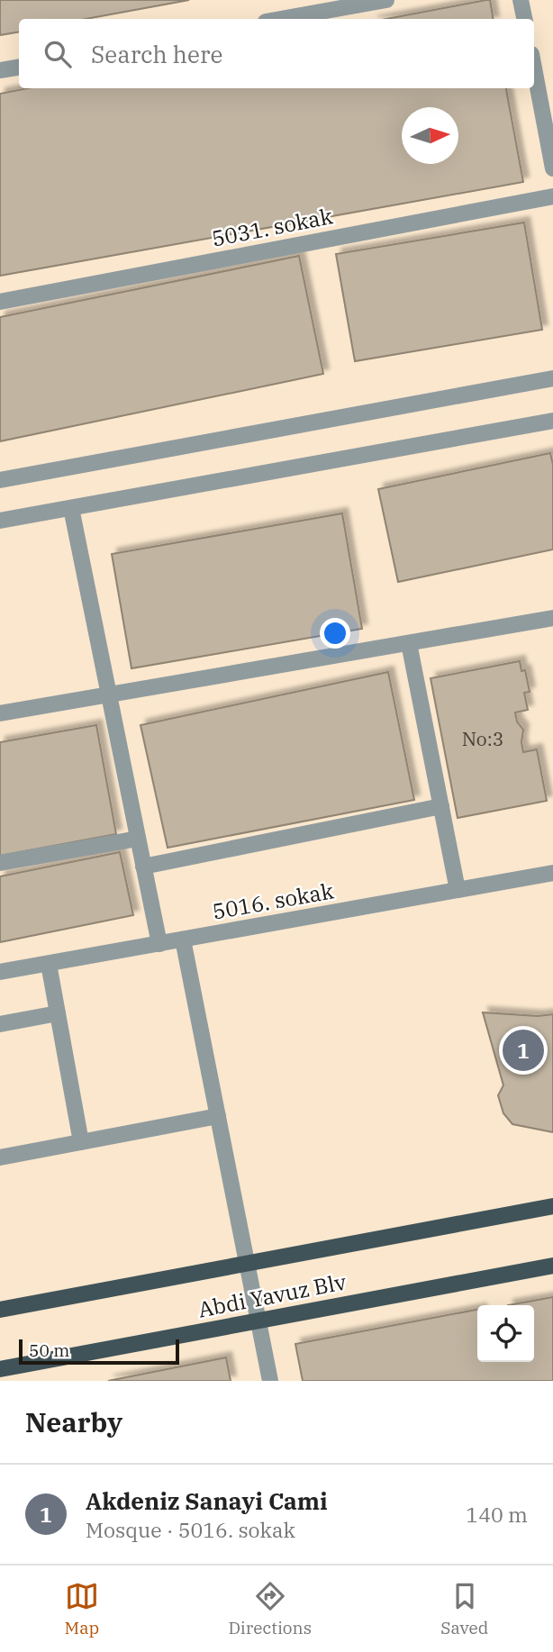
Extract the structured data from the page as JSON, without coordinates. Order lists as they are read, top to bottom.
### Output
{
  "streets": {
    "main road": ["Abdi Yavuz Blv"],
    "street": ["5031. sokak", "5016. sokak"]
  },
  "house_numbers": ["No:3"],
  "scale_bar": "50 m",
  "north": "right",
  "page": {
    "search": "Search here",
    "pins": "1",
    "scale": "50 m",
    "heading": "Nearby",
    "list": [
      {
        "mark": "1",
        "name": "Akdeniz Sanayi Cami",
        "note": "Mosque · 5016. sokak",
        "value": "140 m"
      }
    ],
    "nav": ["Map", "Directions", "Saved"]
  }
}
